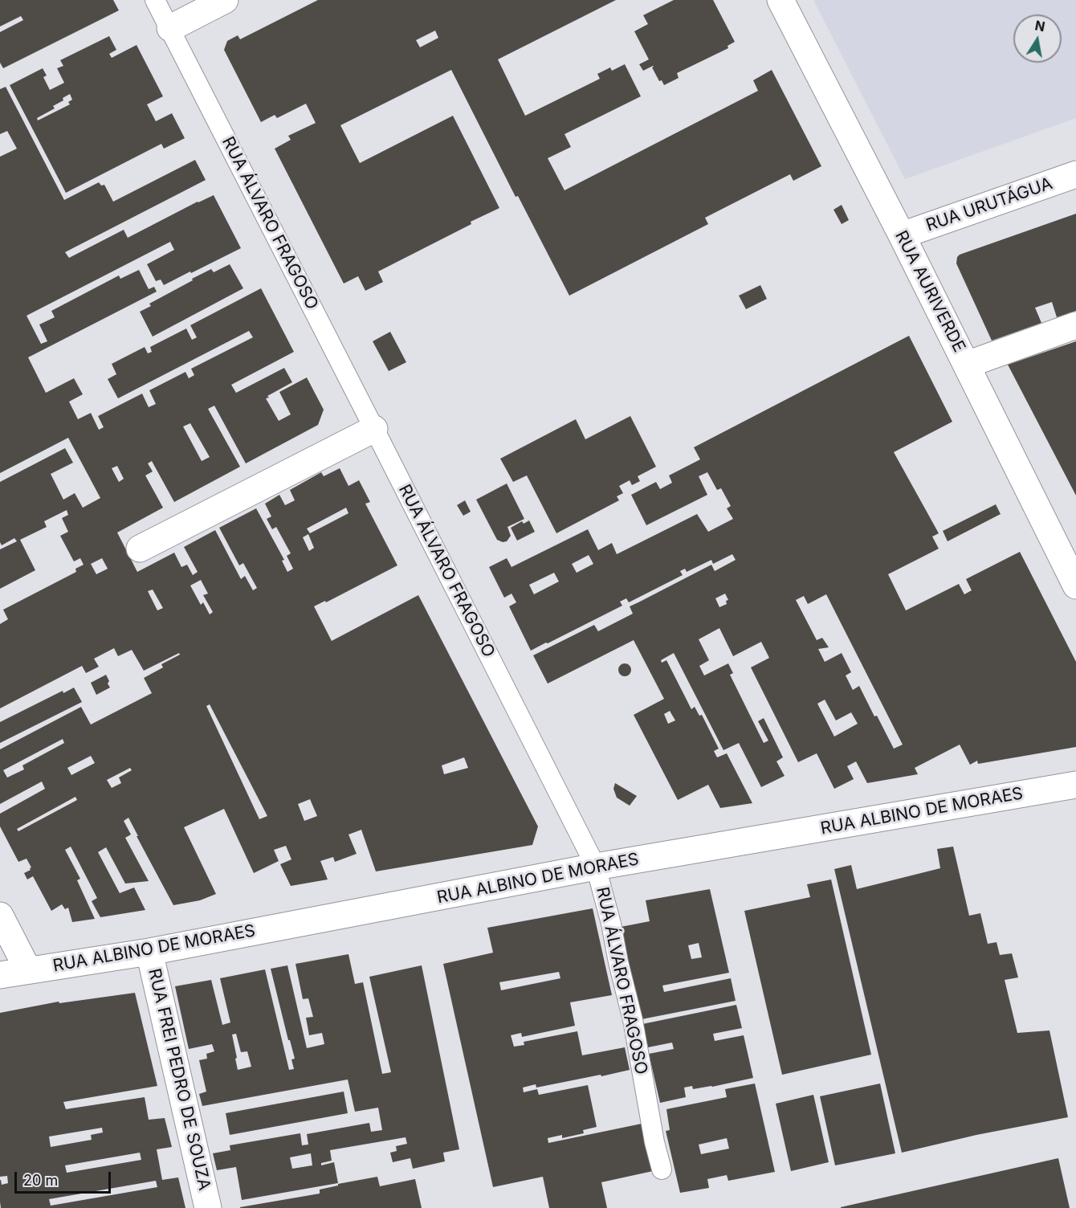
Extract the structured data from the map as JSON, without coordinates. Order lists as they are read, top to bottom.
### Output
{
  "streets": {
    "street": [
      "RUA URUTÁGUA",
      "RUA AURIVERDE",
      "RUA ALBINO DE MORAES",
      "RUA FREI PEDRO DE SOUZA"
    ],
    "lane": ["RUA ÁLVARO FRAGOSO"]
  },
  "crossings": [
    ["RUA URUTÁGUA", "RUA AURIVERDE"],
    ["RUA ÁLVARO FRAGOSO", "RUA ALBINO DE MORAES"],
    ["RUA ALBINO DE MORAES", "RUA FREI PEDRO DE SOUZA"]
  ],
  "scale_bar": "20 m",
  "north": "top"
}
